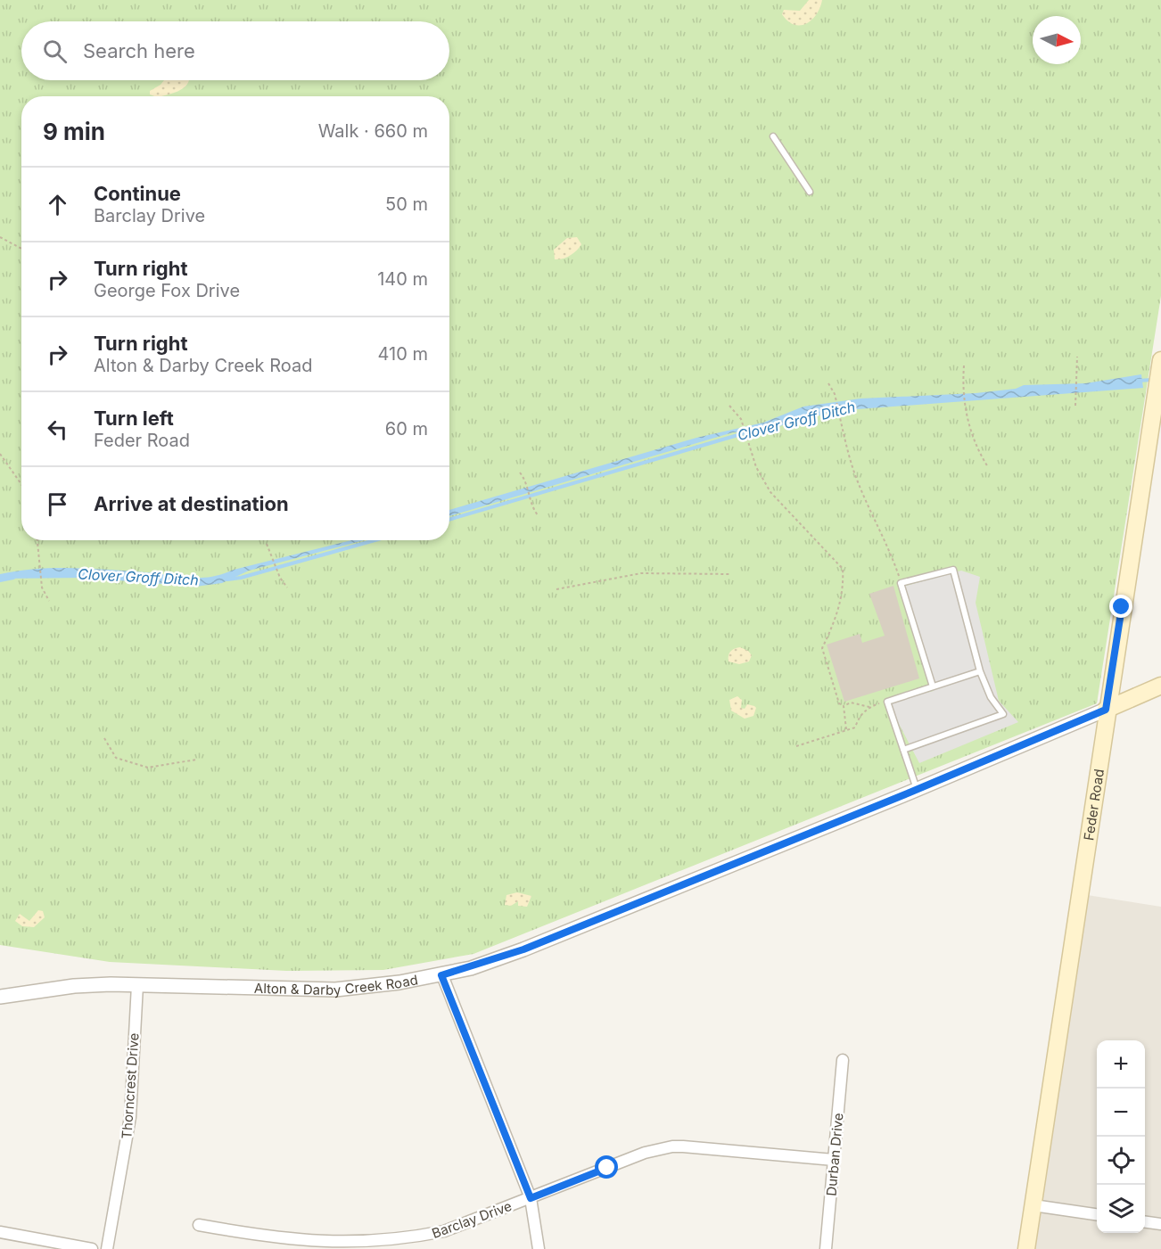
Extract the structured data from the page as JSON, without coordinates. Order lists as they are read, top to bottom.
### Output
{
  "streets": {
    "main road": ["Feder Road", "Alton & Darby Creek Road"],
    "street": ["Thorncrest Drive", "Durban Drive", "Barclay Drive"]
  },
  "crossings": [
    ["Feder Road", "Alton & Darby Creek Road"],
    ["Alton & Darby Creek Road", "Thorncrest Drive"],
    ["Durban Drive", "Barclay Drive"]
  ],
  "water": ["Clover Groff Ditch"],
  "north": "right",
  "page": {
    "search": "Search here",
    "heading": ["9 min", "Walk · 660 m"],
    "list": [
      ["Continue", "Barclay Drive", "50 m"],
      ["Turn right", "George Fox Drive", "140 m"],
      ["Turn right", "Alton & Darby Creek Road", "410 m"],
      ["Turn left", "Feder Road", "60 m"],
      "Arrive at destination"
    ],
    "map_buttons": ["+", "−"]
  }
}
